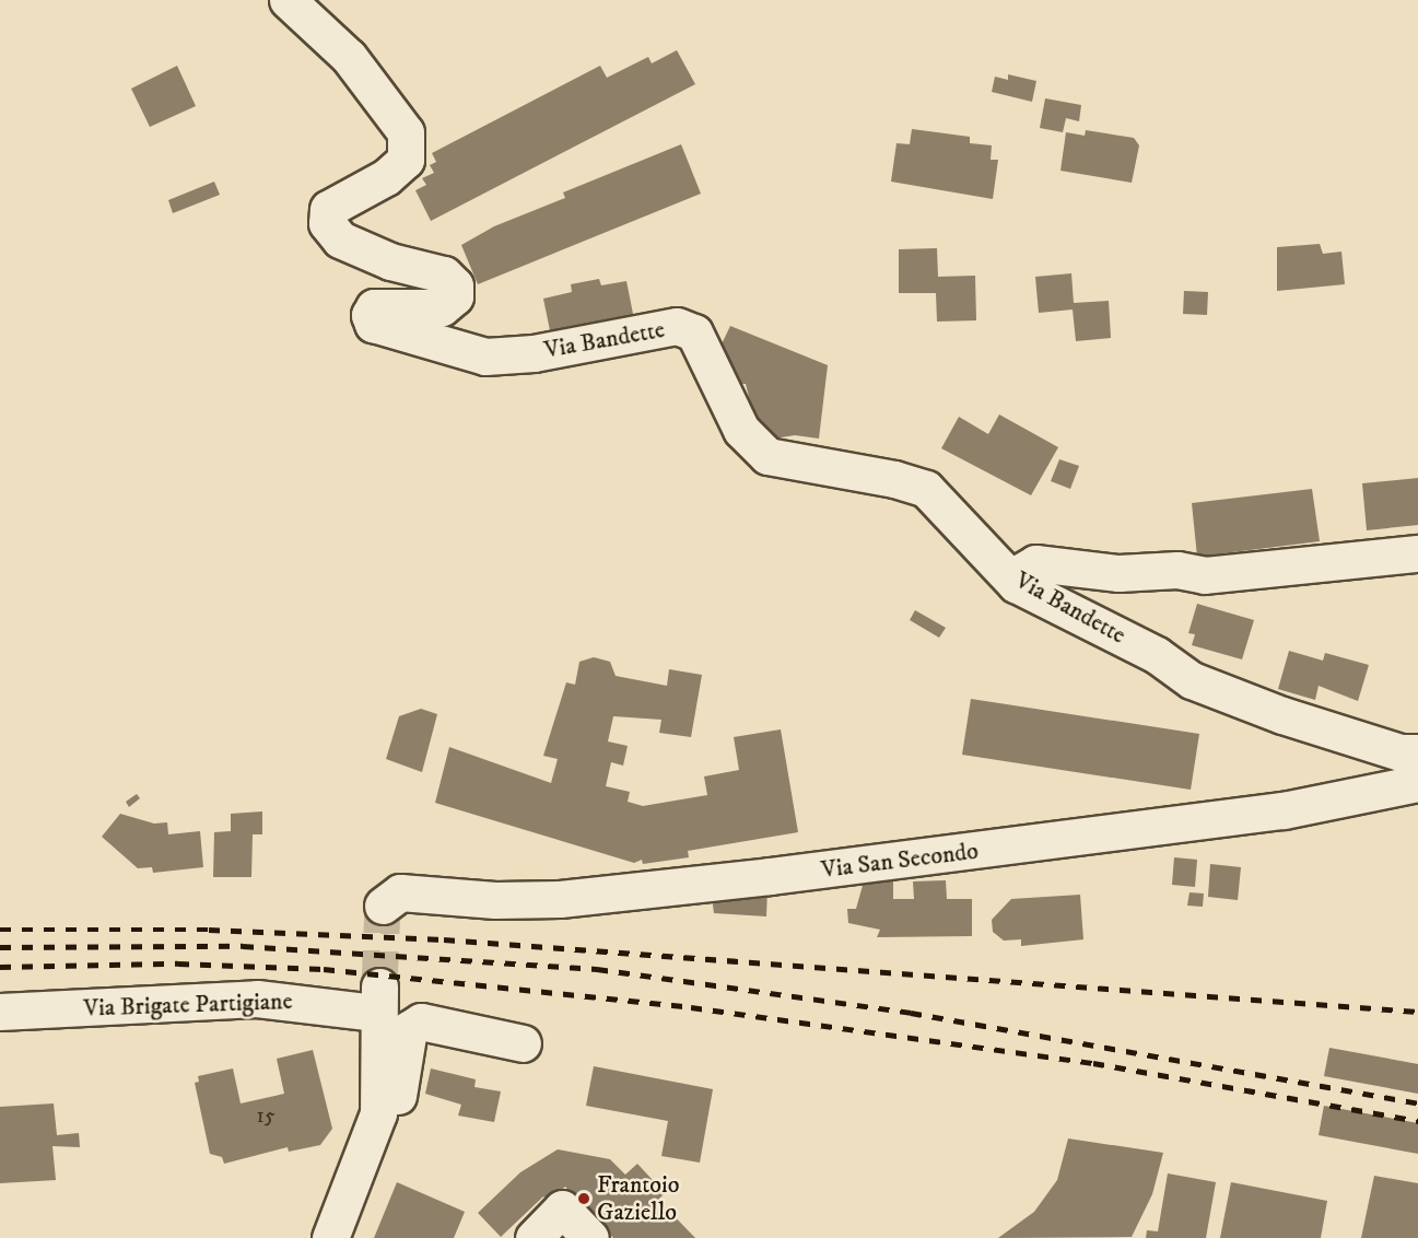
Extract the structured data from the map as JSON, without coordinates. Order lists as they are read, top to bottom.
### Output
{
  "streets": {
    "street": ["Via Bandette", "Via San Secondo", "Via Brigate Partigiane"]
  },
  "places": ["Frantoio Gaziello"],
  "house_numbers": ["15"]
}
